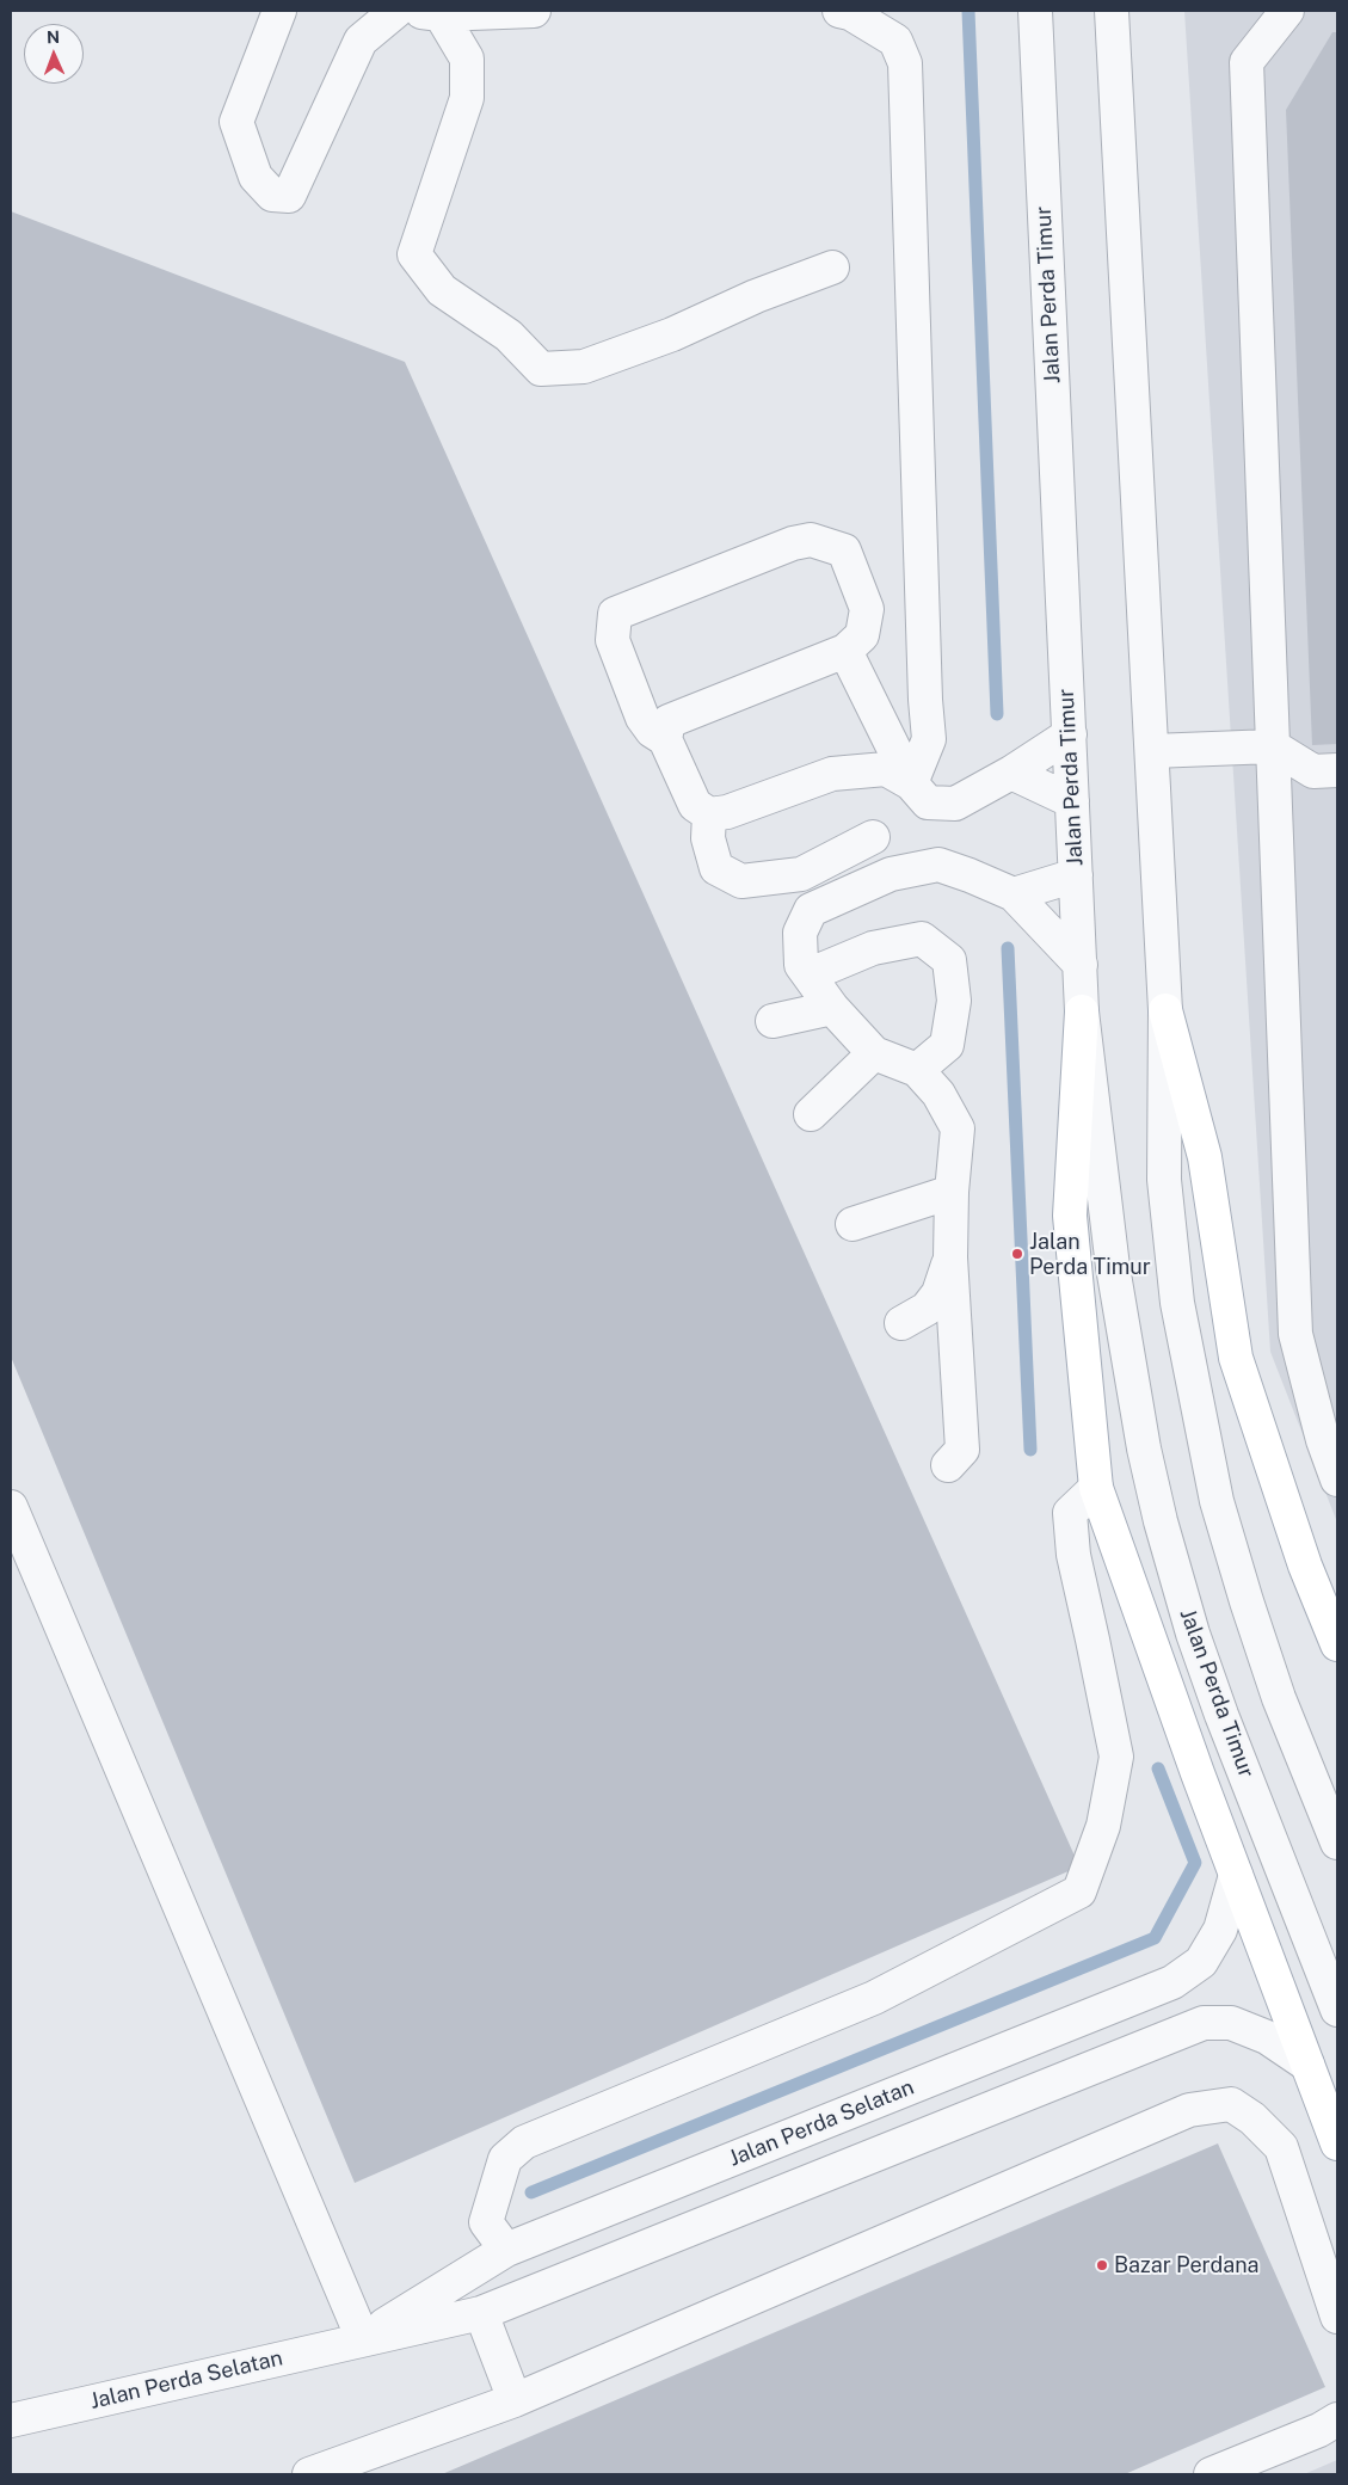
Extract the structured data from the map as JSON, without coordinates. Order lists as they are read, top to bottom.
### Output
{
  "streets": {
    "street": ["Jalan Perda Timur", "Jalan Perda Selatan"]
  },
  "places": ["Jalan Perda Timur", "Bazar Perdana"],
  "north": "top"
}
